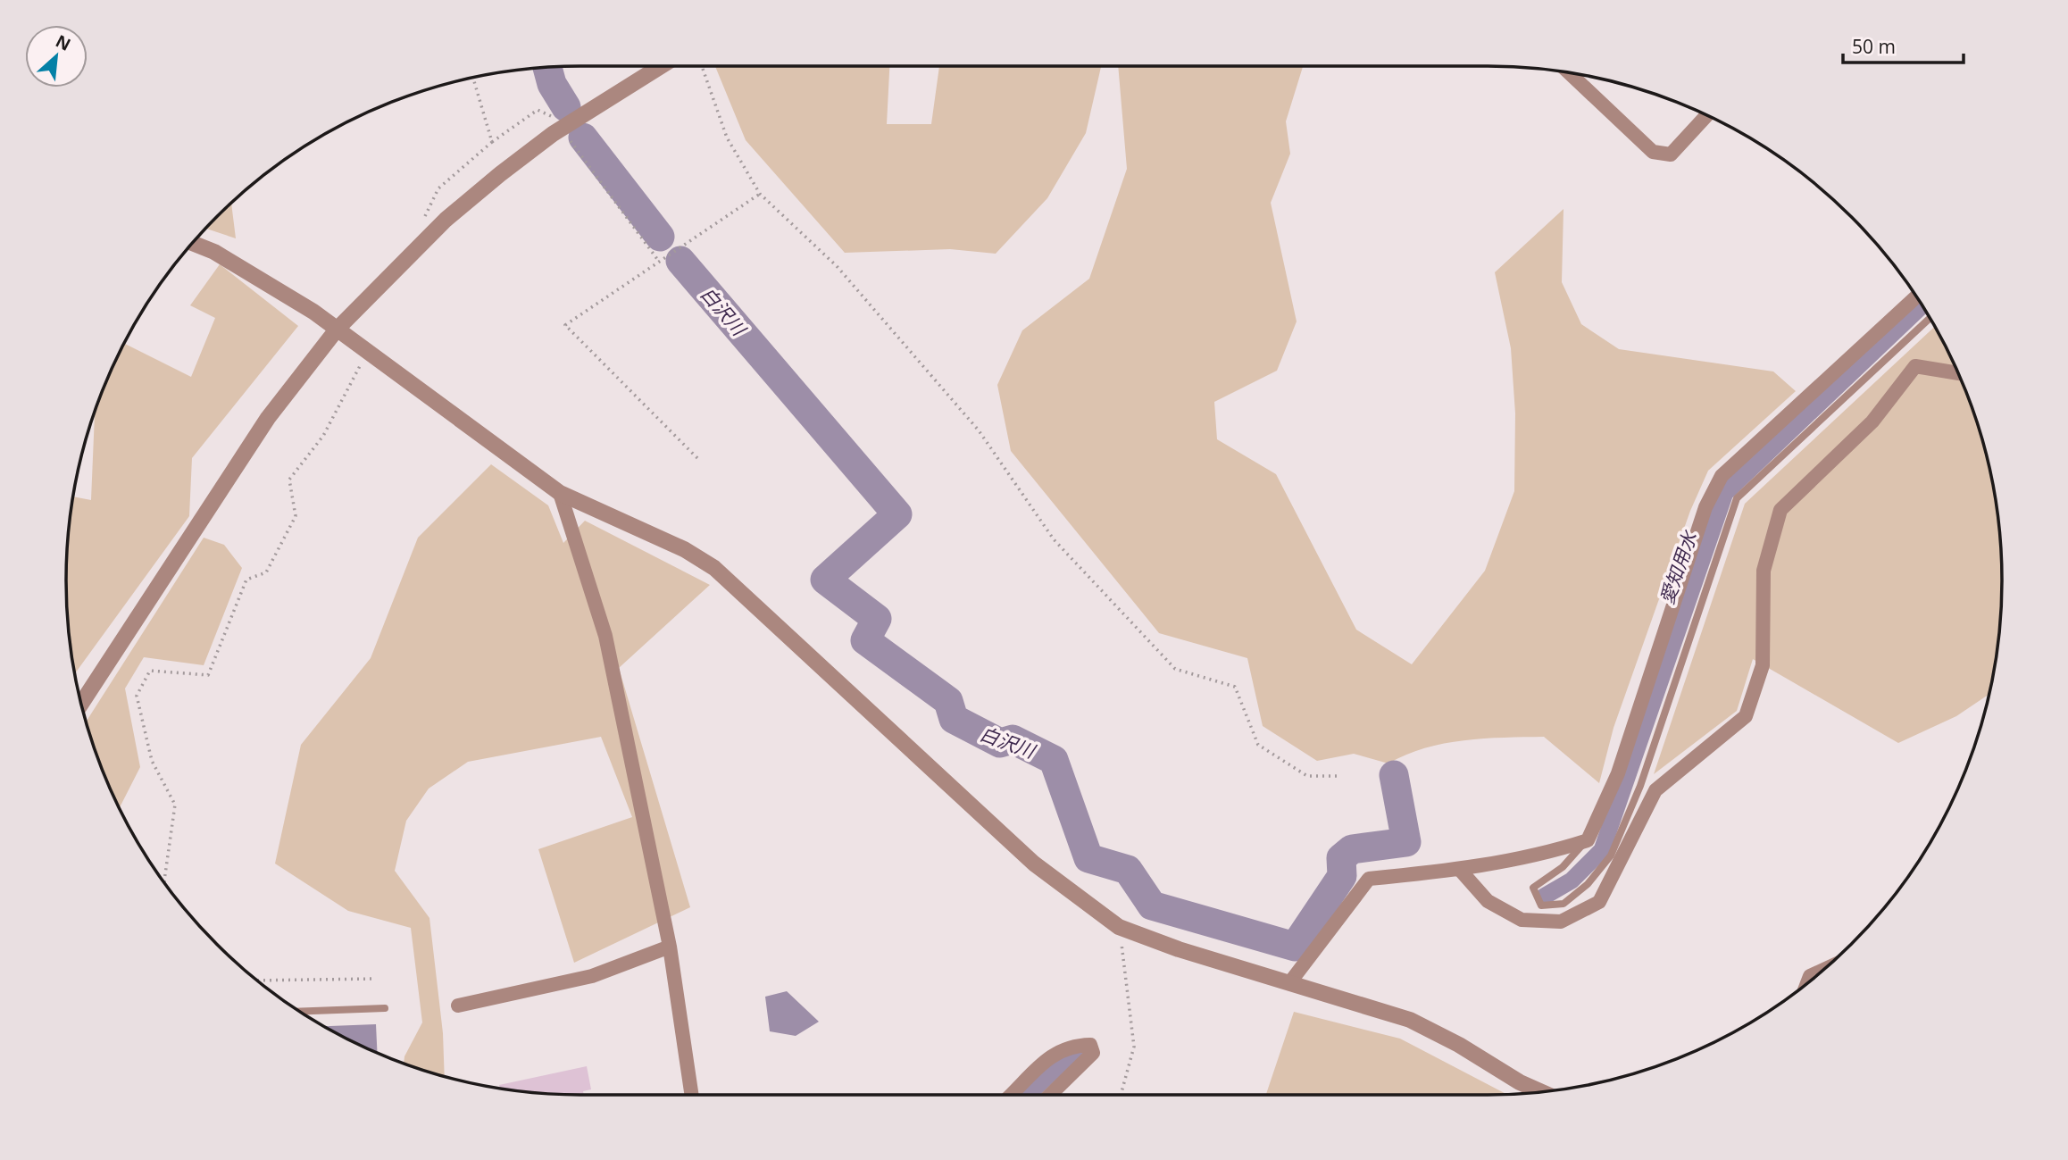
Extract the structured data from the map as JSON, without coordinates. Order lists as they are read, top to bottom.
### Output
{
  "water": ["白沢川", "愛知用水"],
  "scale_bar": "50 m",
  "north": "top right"
}
